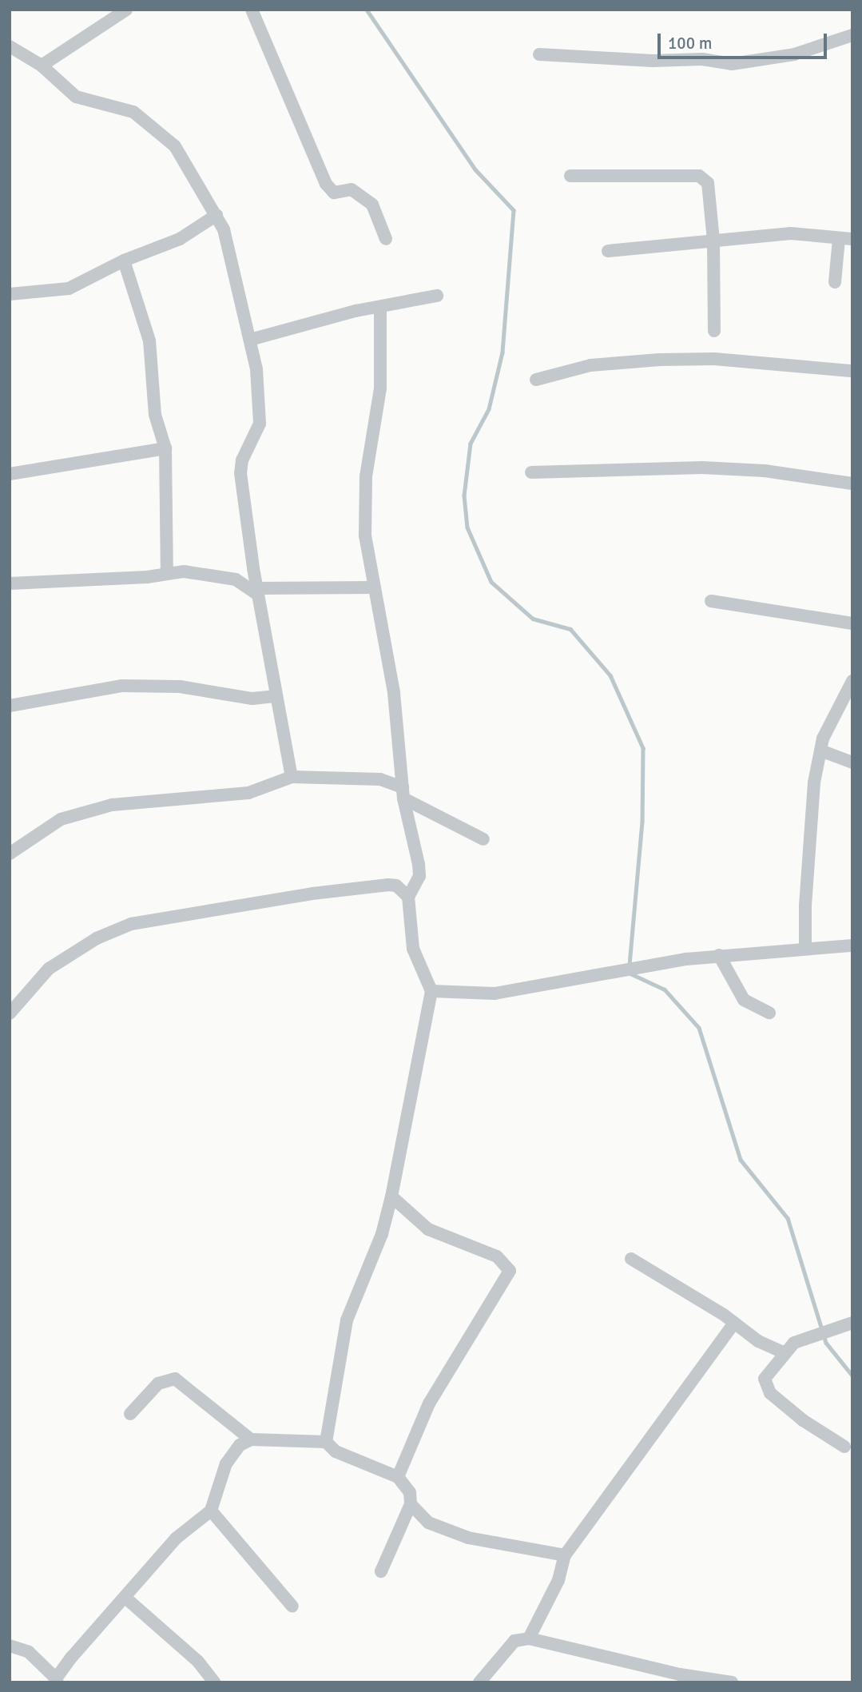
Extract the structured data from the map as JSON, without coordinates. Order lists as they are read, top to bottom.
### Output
{
  "scale_bar": "100 m"
}
